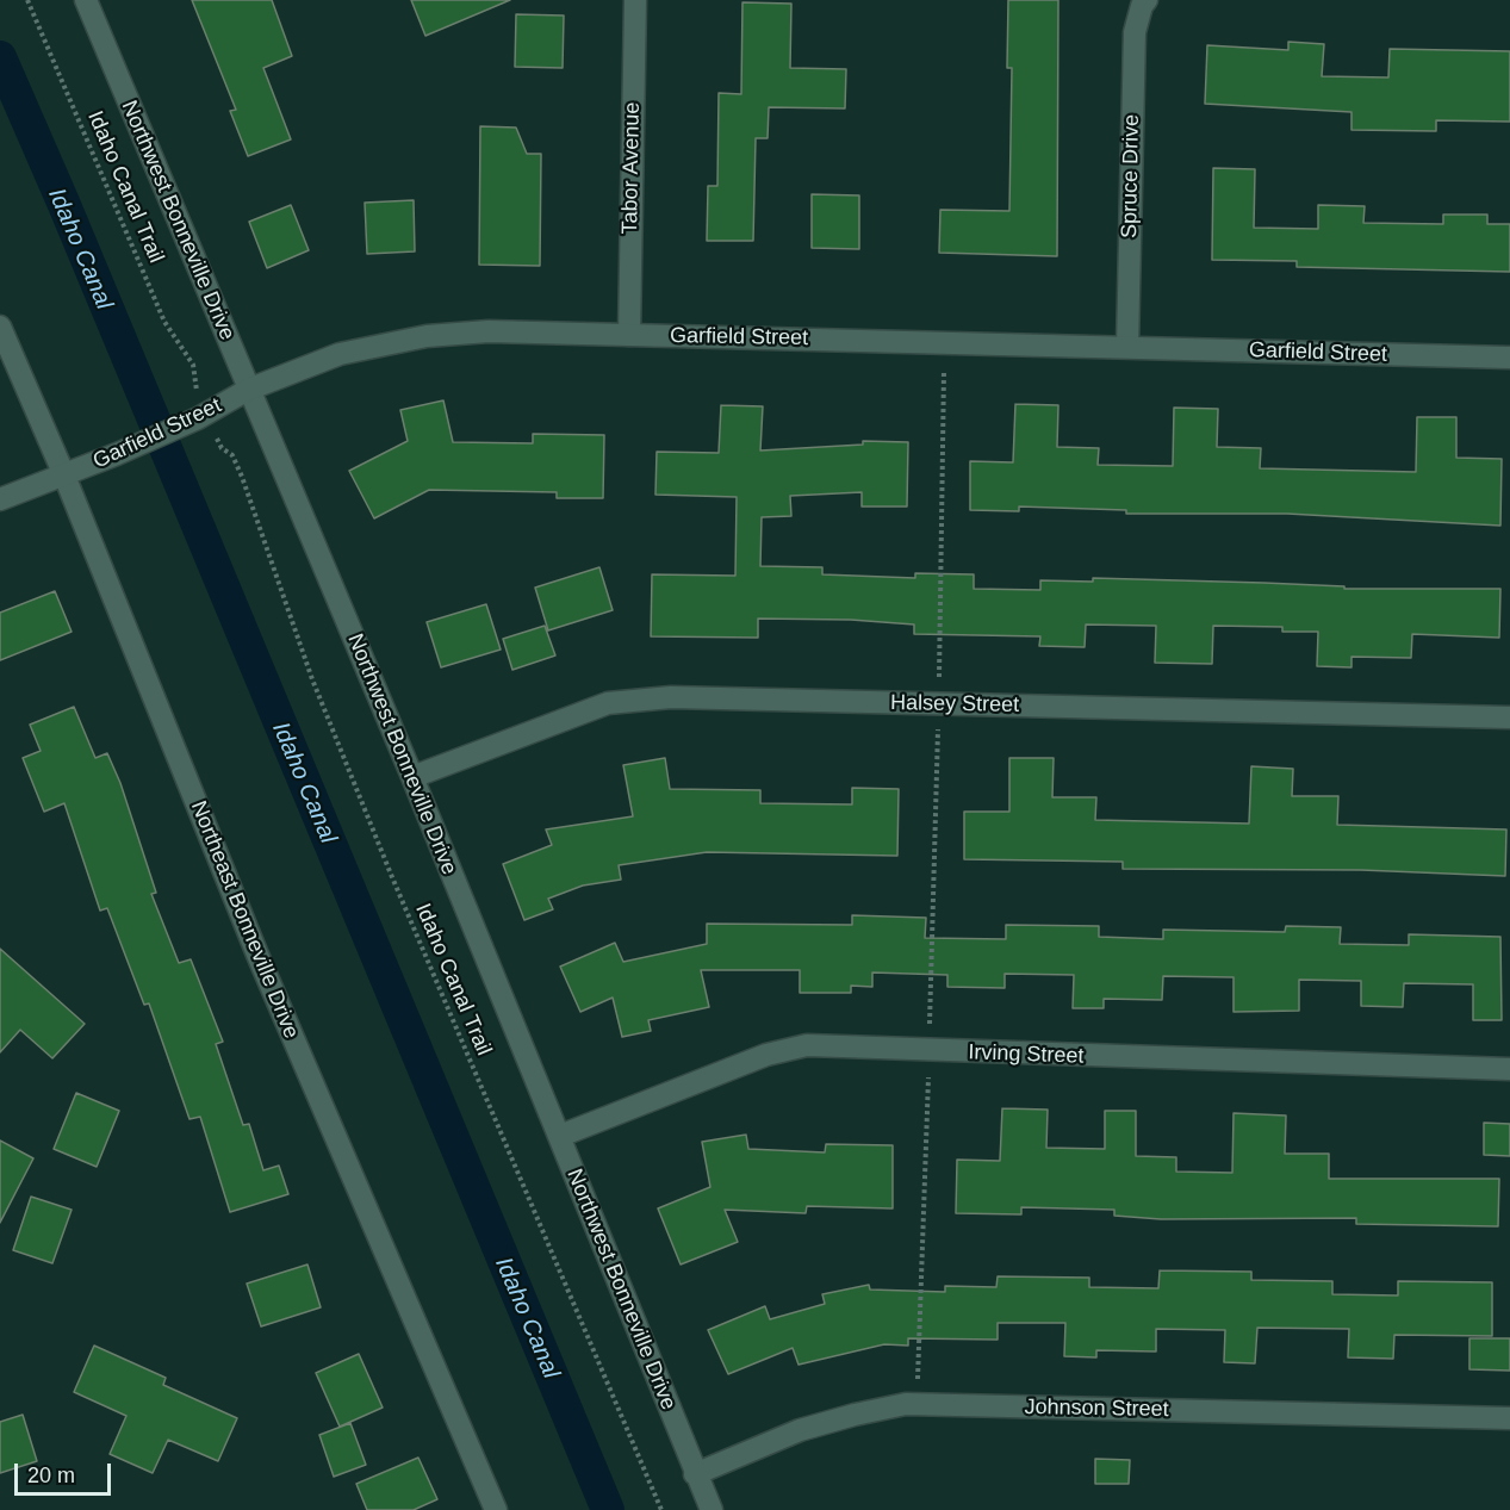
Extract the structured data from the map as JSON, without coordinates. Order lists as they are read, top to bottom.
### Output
{
  "streets": {
    "street": [
      "Tabor Avenue",
      "Spruce Drive",
      "Northwest Bonneville Drive",
      "Garfield Street",
      "Halsey Street",
      "Northeast Bonneville Drive",
      "Irving Street",
      "Johnson Street"
    ],
    "path": ["Idaho Canal Trail"]
  },
  "crossings": [
    ["Tabor Avenue", "Garfield Street"],
    ["Spruce Drive", "Garfield Street"],
    ["Northwest Bonneville Drive", "Garfield Street"],
    ["Northwest Bonneville Drive", "Halsey Street"],
    ["Northwest Bonneville Drive", "Irving Street"],
    ["Northwest Bonneville Drive", "Johnson Street"],
    ["Garfield Street", "Northeast Bonneville Drive"]
  ],
  "water": ["Idaho Canal"],
  "scale_bar": "20 m"
}
